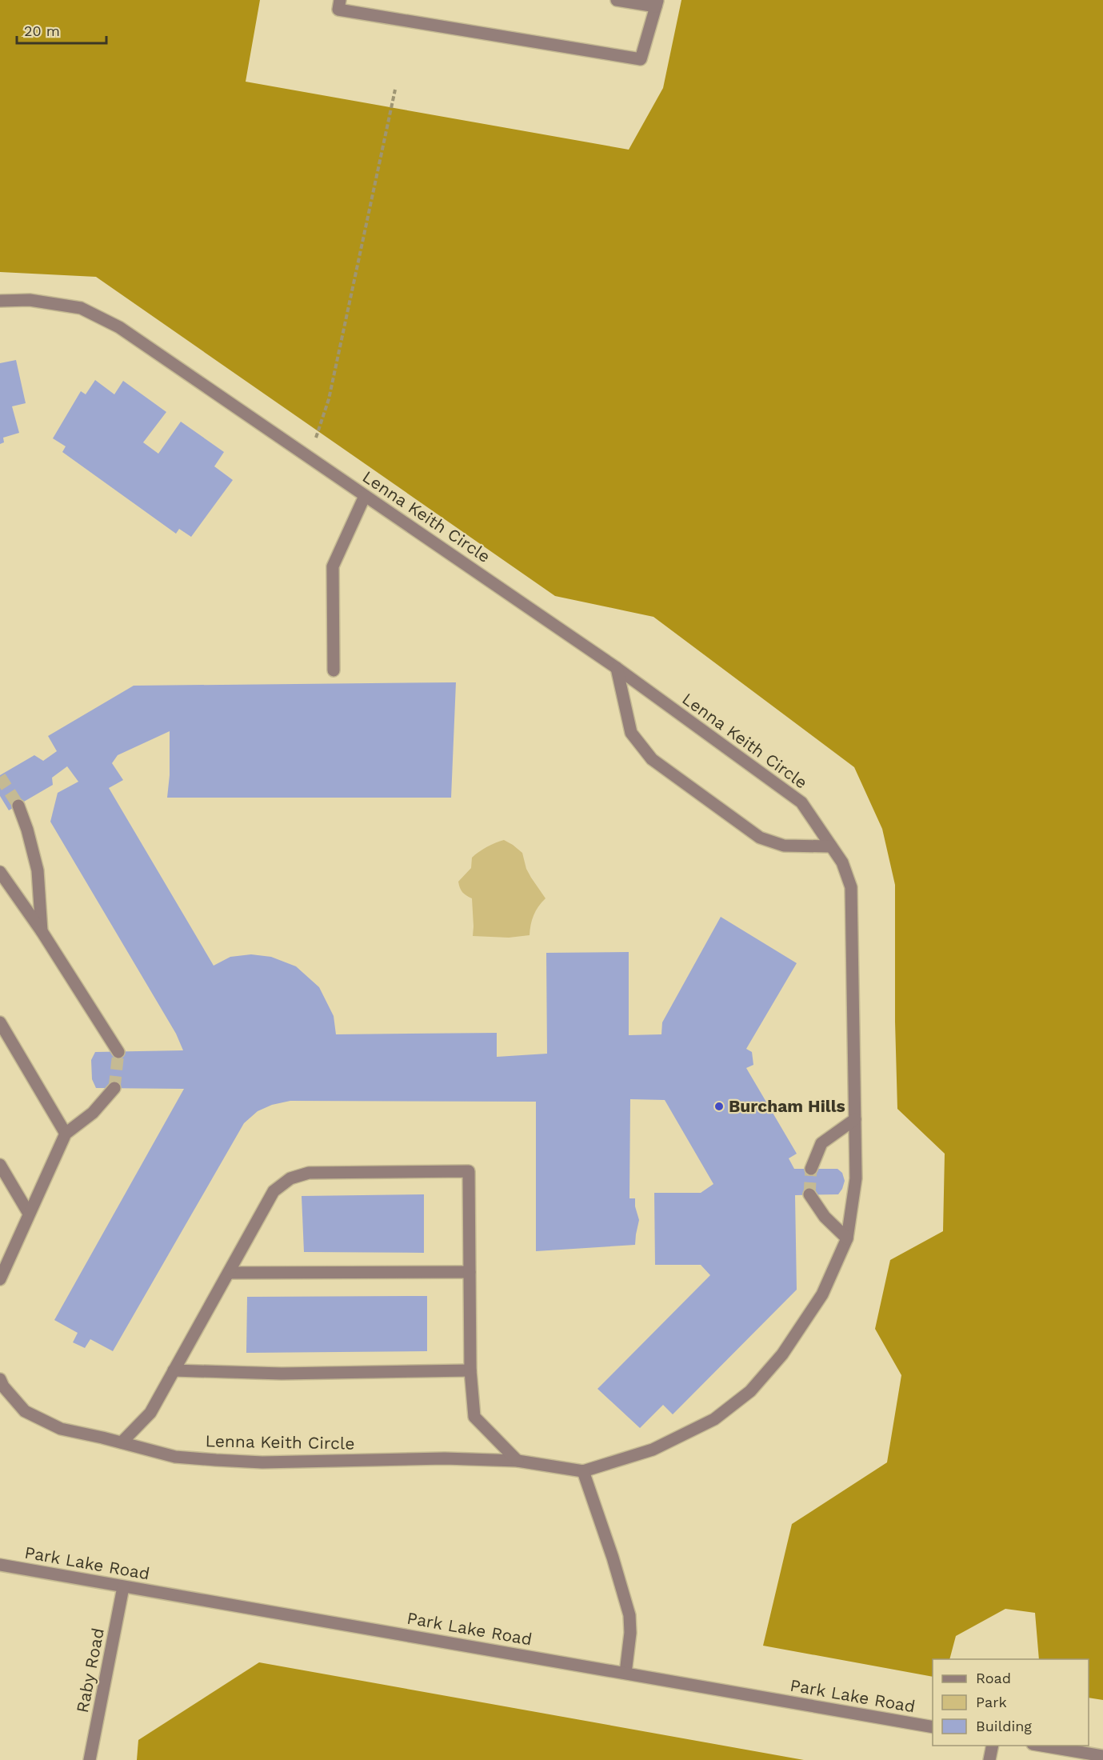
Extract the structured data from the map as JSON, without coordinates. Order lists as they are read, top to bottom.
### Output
{
  "streets": {
    "street": ["Lenna Keith Circle", "Park Lake Road", "Raby Road"]
  },
  "crossings": [
    ["Park Lake Road", "Raby Road"]
  ],
  "places": ["Burcham Hills"],
  "legend": ["Road", "Park", "Building"],
  "scale_bar": "20 m"
}
